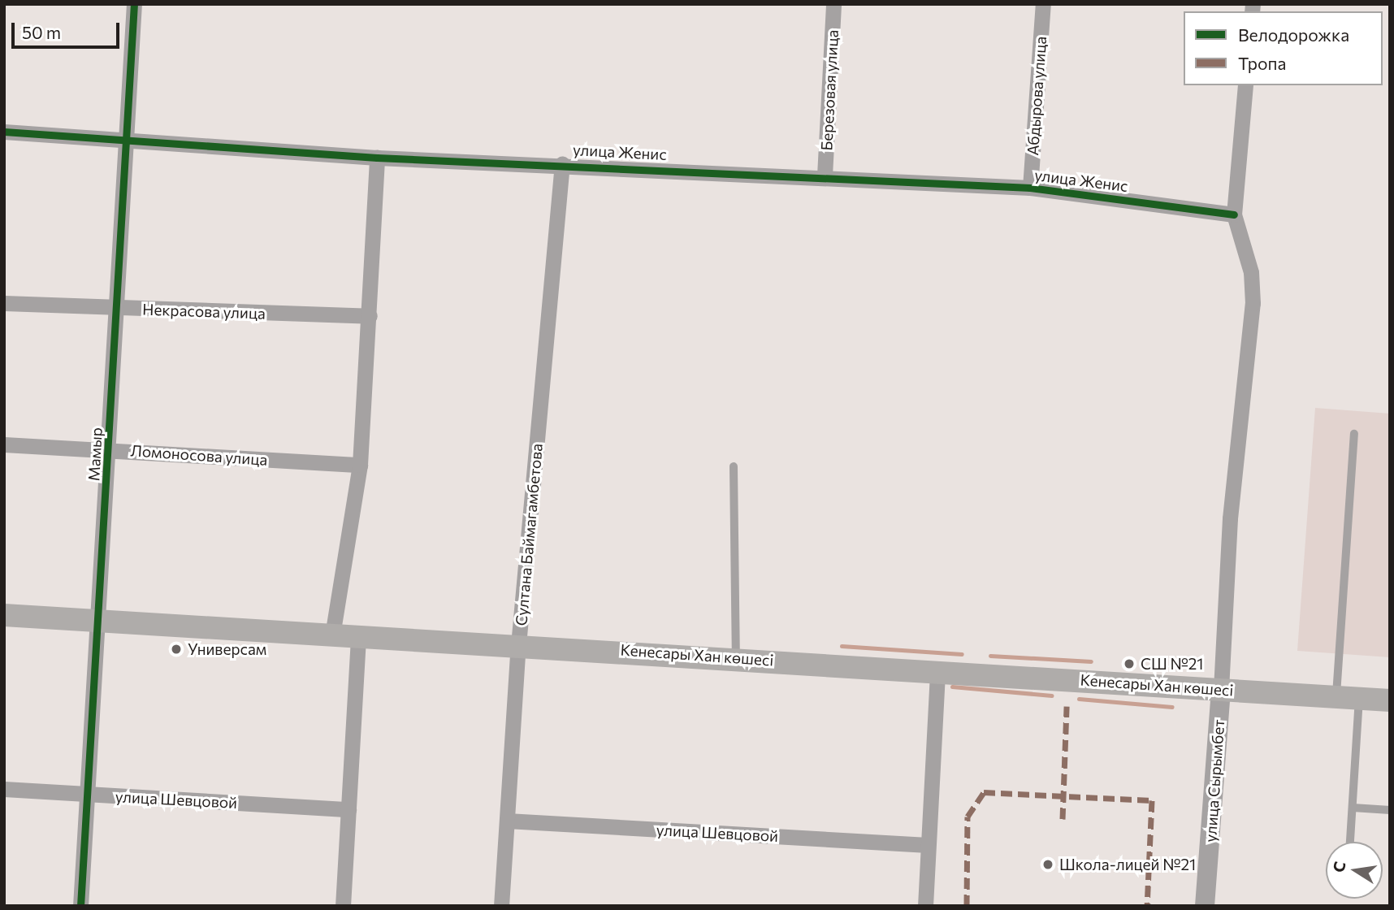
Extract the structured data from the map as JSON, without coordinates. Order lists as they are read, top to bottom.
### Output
{
  "streets": {
    "main road": ["Кенесары Хан көшесі"],
    "street": [
      "Березовая улица",
      "Абдырова улица",
      "улица Женис",
      "Некрасова улица",
      "Мамыр",
      "Ломоносова улица",
      "Султана Баймагамбетова",
      "улица Сырымбет",
      "улица Шевцовой"
    ]
  },
  "crossings": [
    ["Березовая улица", "улица Женис"],
    ["Абдырова улица", "улица Женис"],
    ["улица Женис", "Мамыр"],
    ["улица Женис", "Султана Баймагамбетова"],
    ["Некрасова улица", "Мамыр"],
    ["Мамыр", "Ломоносова улица"],
    ["Мамыр", "Кенесары Хан көшесі"],
    ["Мамыр", "улица Шевцовой"],
    ["Султана Баймагамбетова", "Кенесары Хан көшесі"],
    ["Султана Баймагамбетова", "улица Шевцовой"],
    ["Кенесары Хан көшесі", "улица Сырымбет"]
  ],
  "places": ["Универсам", "СШ №21", "Школа-лицей №21"],
  "legend": ["Велодорожка", "Тропа"],
  "scale_bar": "50 m",
  "north": "left"
}
